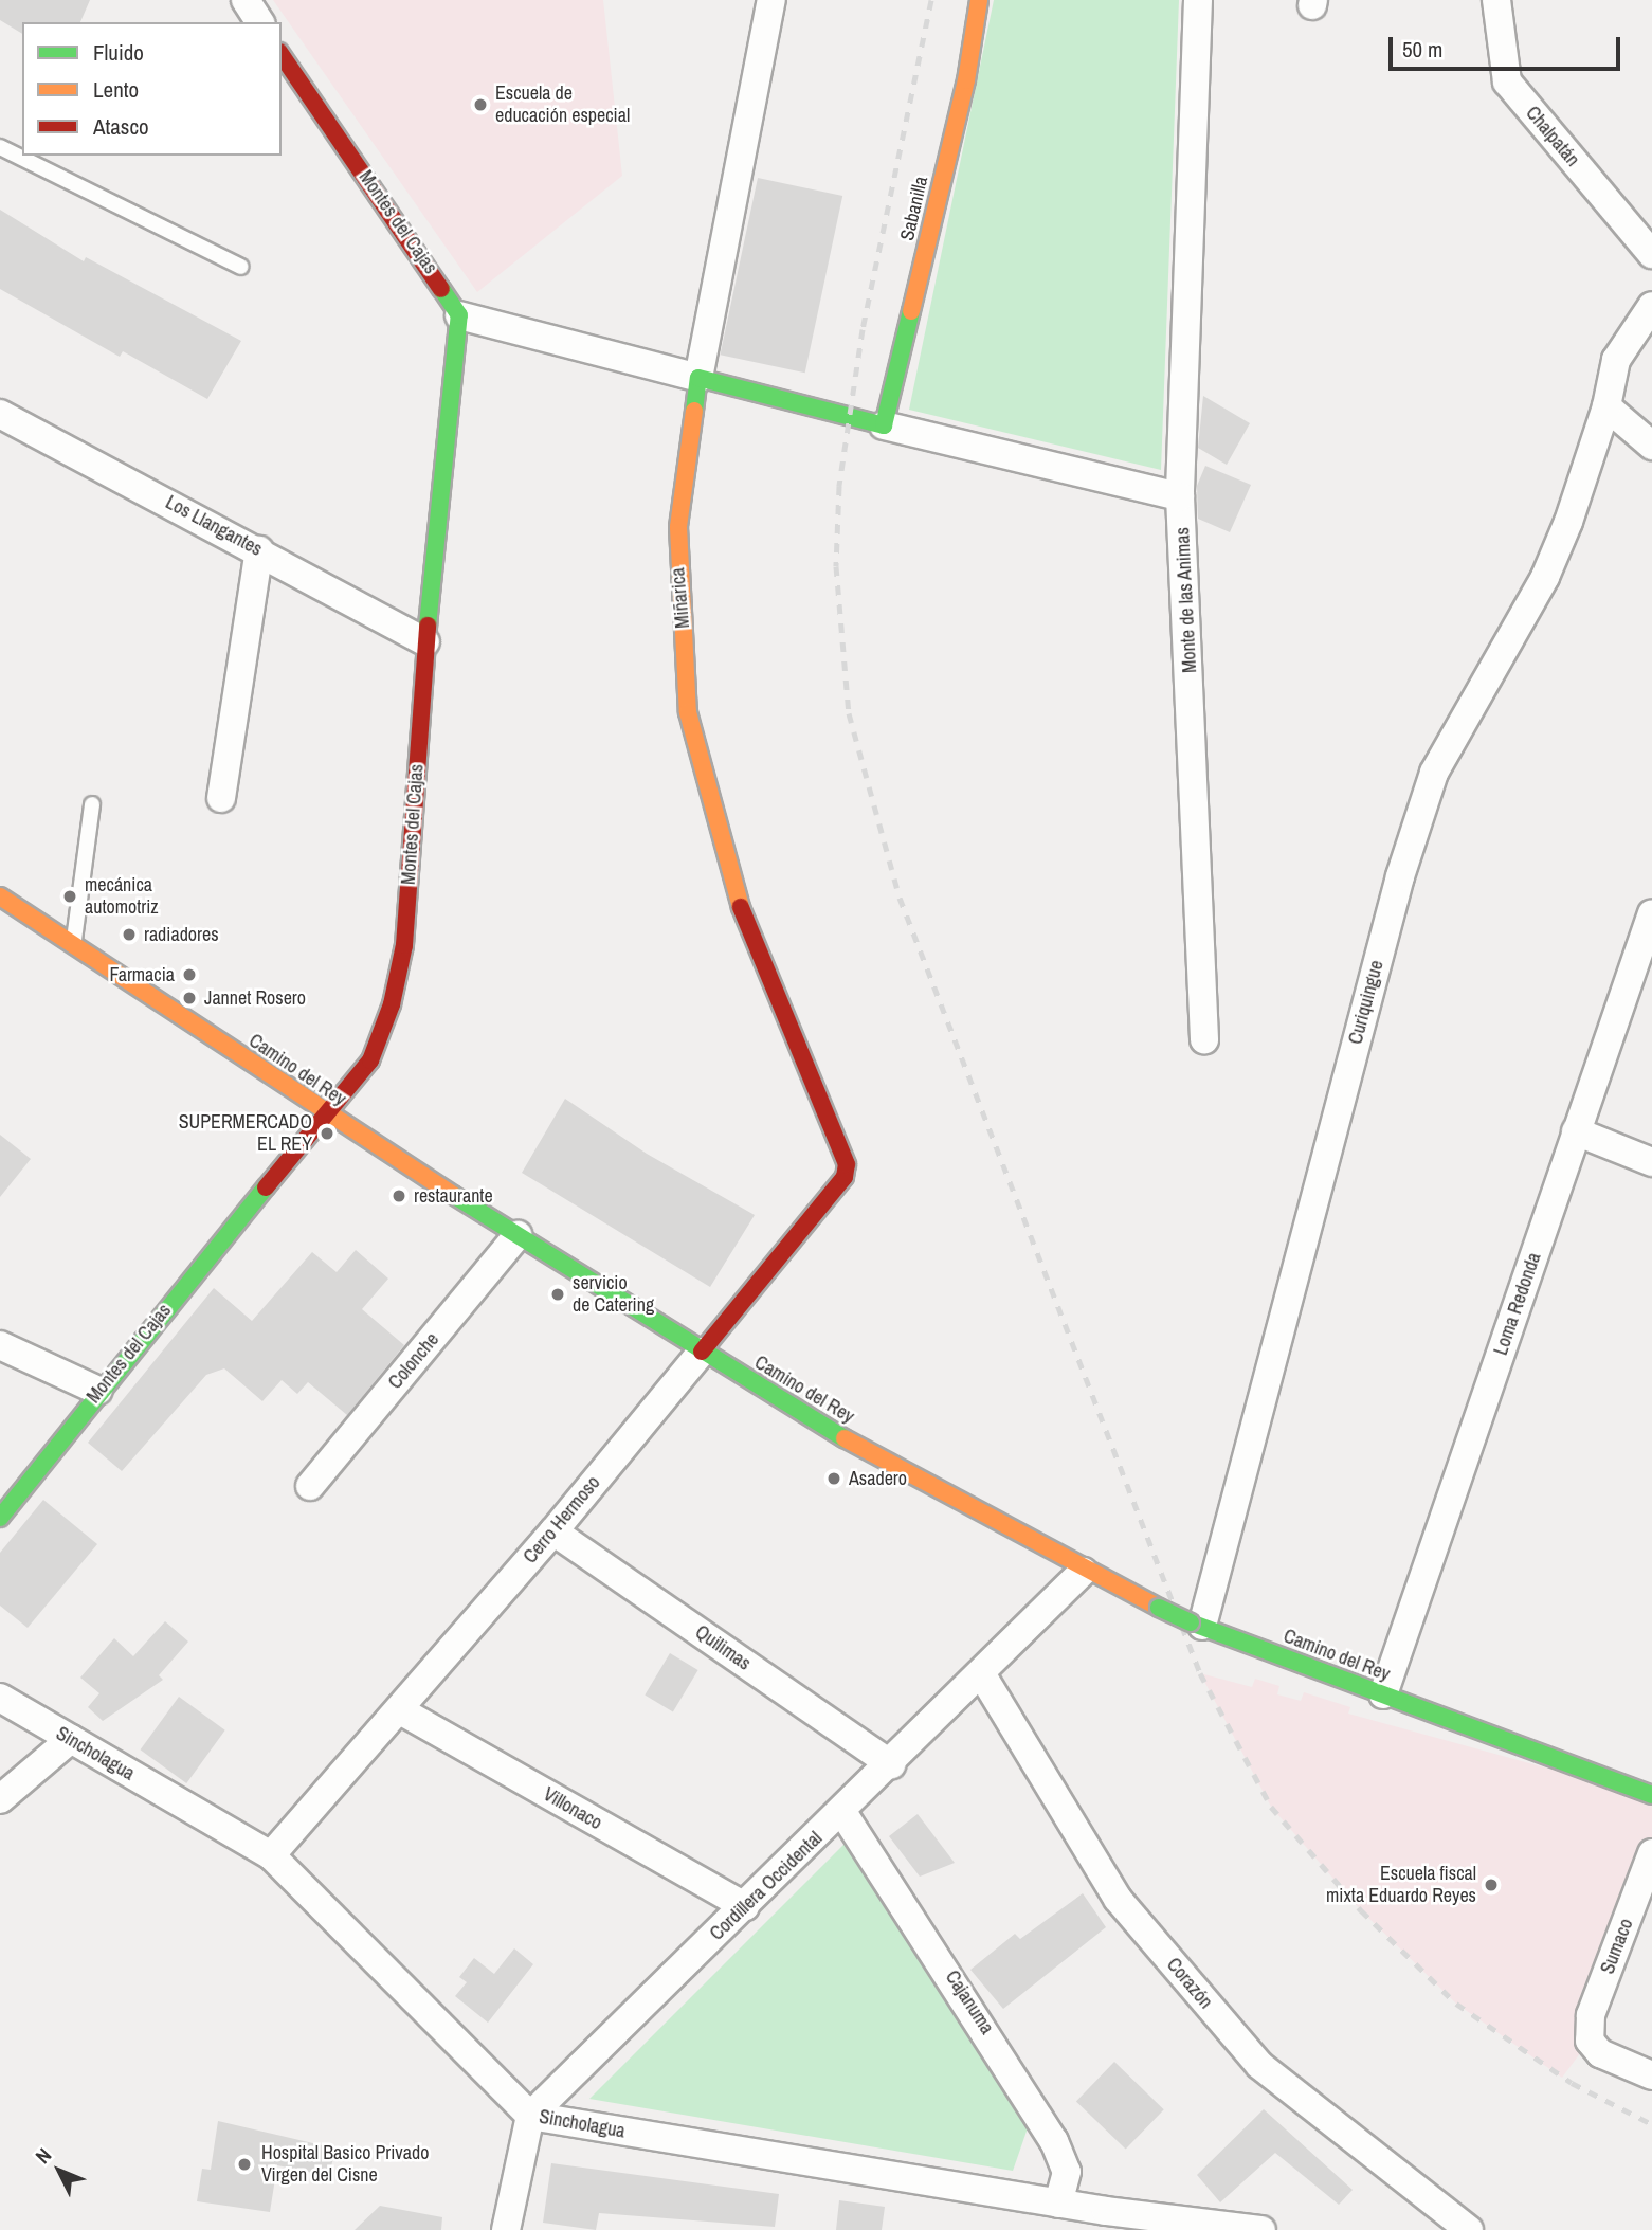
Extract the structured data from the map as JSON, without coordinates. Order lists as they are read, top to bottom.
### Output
{
  "streets": {
    "street": [
      "Chalpatán",
      "Sabanilla",
      "Montes del Cajas",
      "Los Llangantes",
      "Miñarica",
      "Monte de las Animas",
      "Curiquingue",
      "Camino del Rey",
      "Loma Redonda",
      "Colonche",
      "Cerro Hermoso",
      "Quilimas",
      "Sincholagua",
      "Villonaco",
      "Cordillera Occidental",
      "Sumaco",
      "Corazón",
      "Cajanuma"
    ]
  },
  "crossings": [
    ["Montes del Cajas", "Los Llangantes"],
    ["Montes del Cajas", "Camino del Rey"],
    ["Miñarica", "Cerro Hermoso"],
    ["Curiquingue", "Camino del Rey"],
    ["Camino del Rey", "Loma Redonda"],
    ["Camino del Rey", "Colonche"],
    ["Camino del Rey", "Cerro Hermoso"],
    ["Camino del Rey", "Cordillera Occidental"],
    ["Cerro Hermoso", "Quilimas"],
    ["Cerro Hermoso", "Sincholagua"],
    ["Cerro Hermoso", "Villonaco"],
    ["Quilimas", "Cordillera Occidental"],
    ["Sincholagua", "Cordillera Occidental"],
    ["Sincholagua", "Cajanuma"],
    ["Villonaco", "Cordillera Occidental"],
    ["Cordillera Occidental", "Corazón"],
    ["Cordillera Occidental", "Cajanuma"]
  ],
  "places": [
    "Escuela de educación especial",
    "mecánica automotriz",
    "radiadores",
    "Farmacia",
    "Jannet Rosero",
    "SUPERMERCADO EL REY",
    "restaurante",
    "servicio de Catering",
    "Asadero",
    "Escuela fiscal mixta Eduardo Reyes",
    "Hospital Basico Privado Virgen del Cisne"
  ],
  "legend": ["Fluido", "Lento", "Atasco"],
  "scale_bar": "50 m",
  "north": "top left"
}
